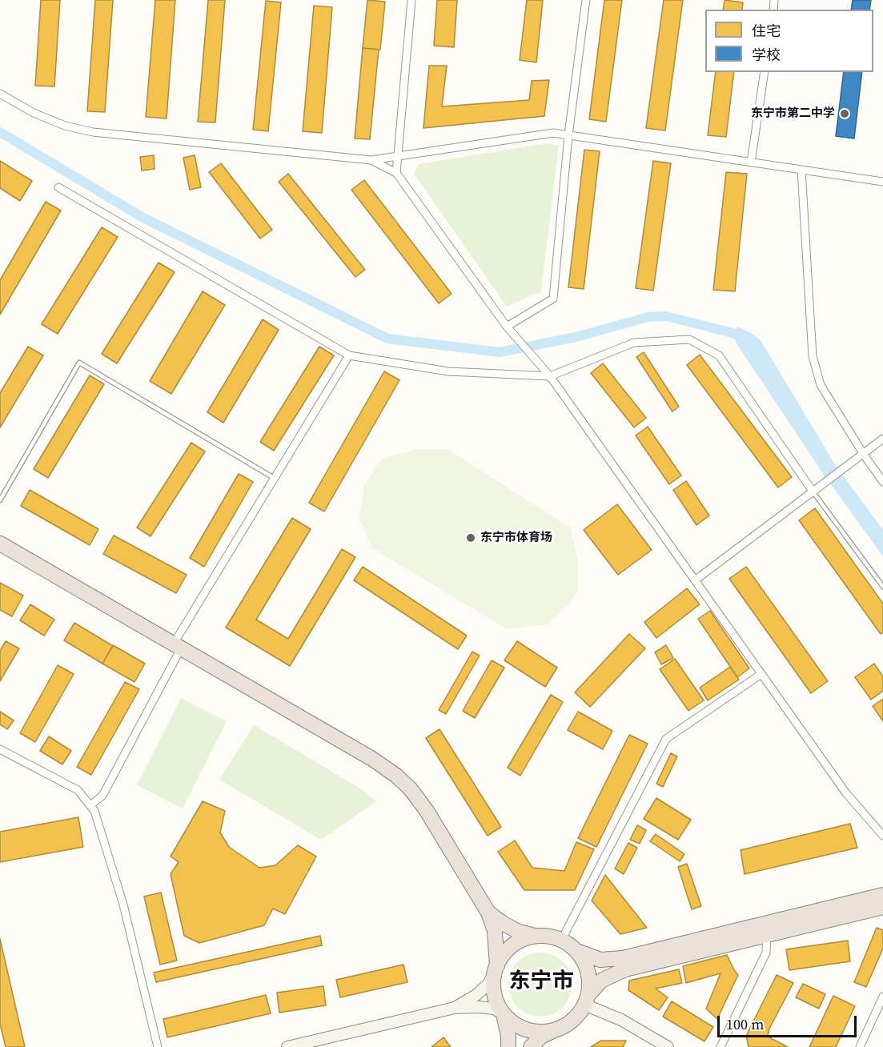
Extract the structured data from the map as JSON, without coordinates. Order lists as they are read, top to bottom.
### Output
{
  "districts": ["东宁市"],
  "places": ["东宁市第二中学", "东宁市体育场"],
  "legend": ["住宅", "学校"],
  "scale_bar": "100 m"
}
